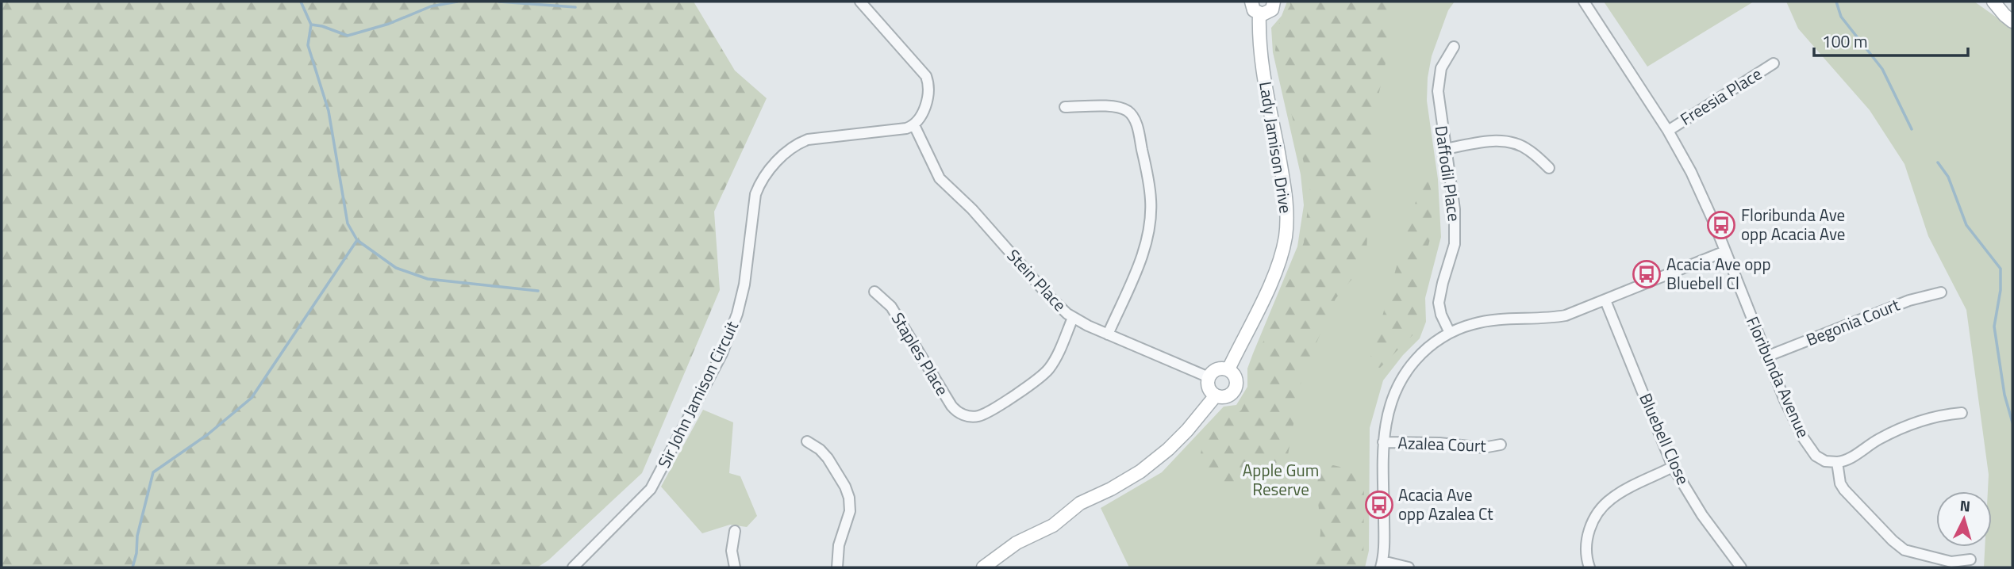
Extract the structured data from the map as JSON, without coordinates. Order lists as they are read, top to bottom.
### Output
{
  "streets": {
    "street": [
      "Freesia Place",
      "Lady Jamison Drive",
      "Daffodil Place",
      "Stein Place",
      "Begonia Court",
      "Staples Place",
      "Floribunda Avenue",
      "Sir John Jamison Circuit",
      "Bluebell Close",
      "Azalea Court"
    ]
  },
  "crossings": [
    ["Freesia Place", "Floribunda Avenue"],
    ["Lady Jamison Drive", "Stein Place"],
    ["Stein Place", "Staples Place"],
    ["Stein Place", "Sir John Jamison Circuit"],
    ["Begonia Court", "Floribunda Avenue"]
  ],
  "parks": ["Apple Gum Reserve"],
  "places": {
    "bus stop": ["Floribunda Ave opp Acacia Ave", "Acacia Ave opp Bluebell Cl", "Acacia Ave opp Azalea Ct"]
  },
  "scale_bar": "100 m",
  "north": "top"
}
